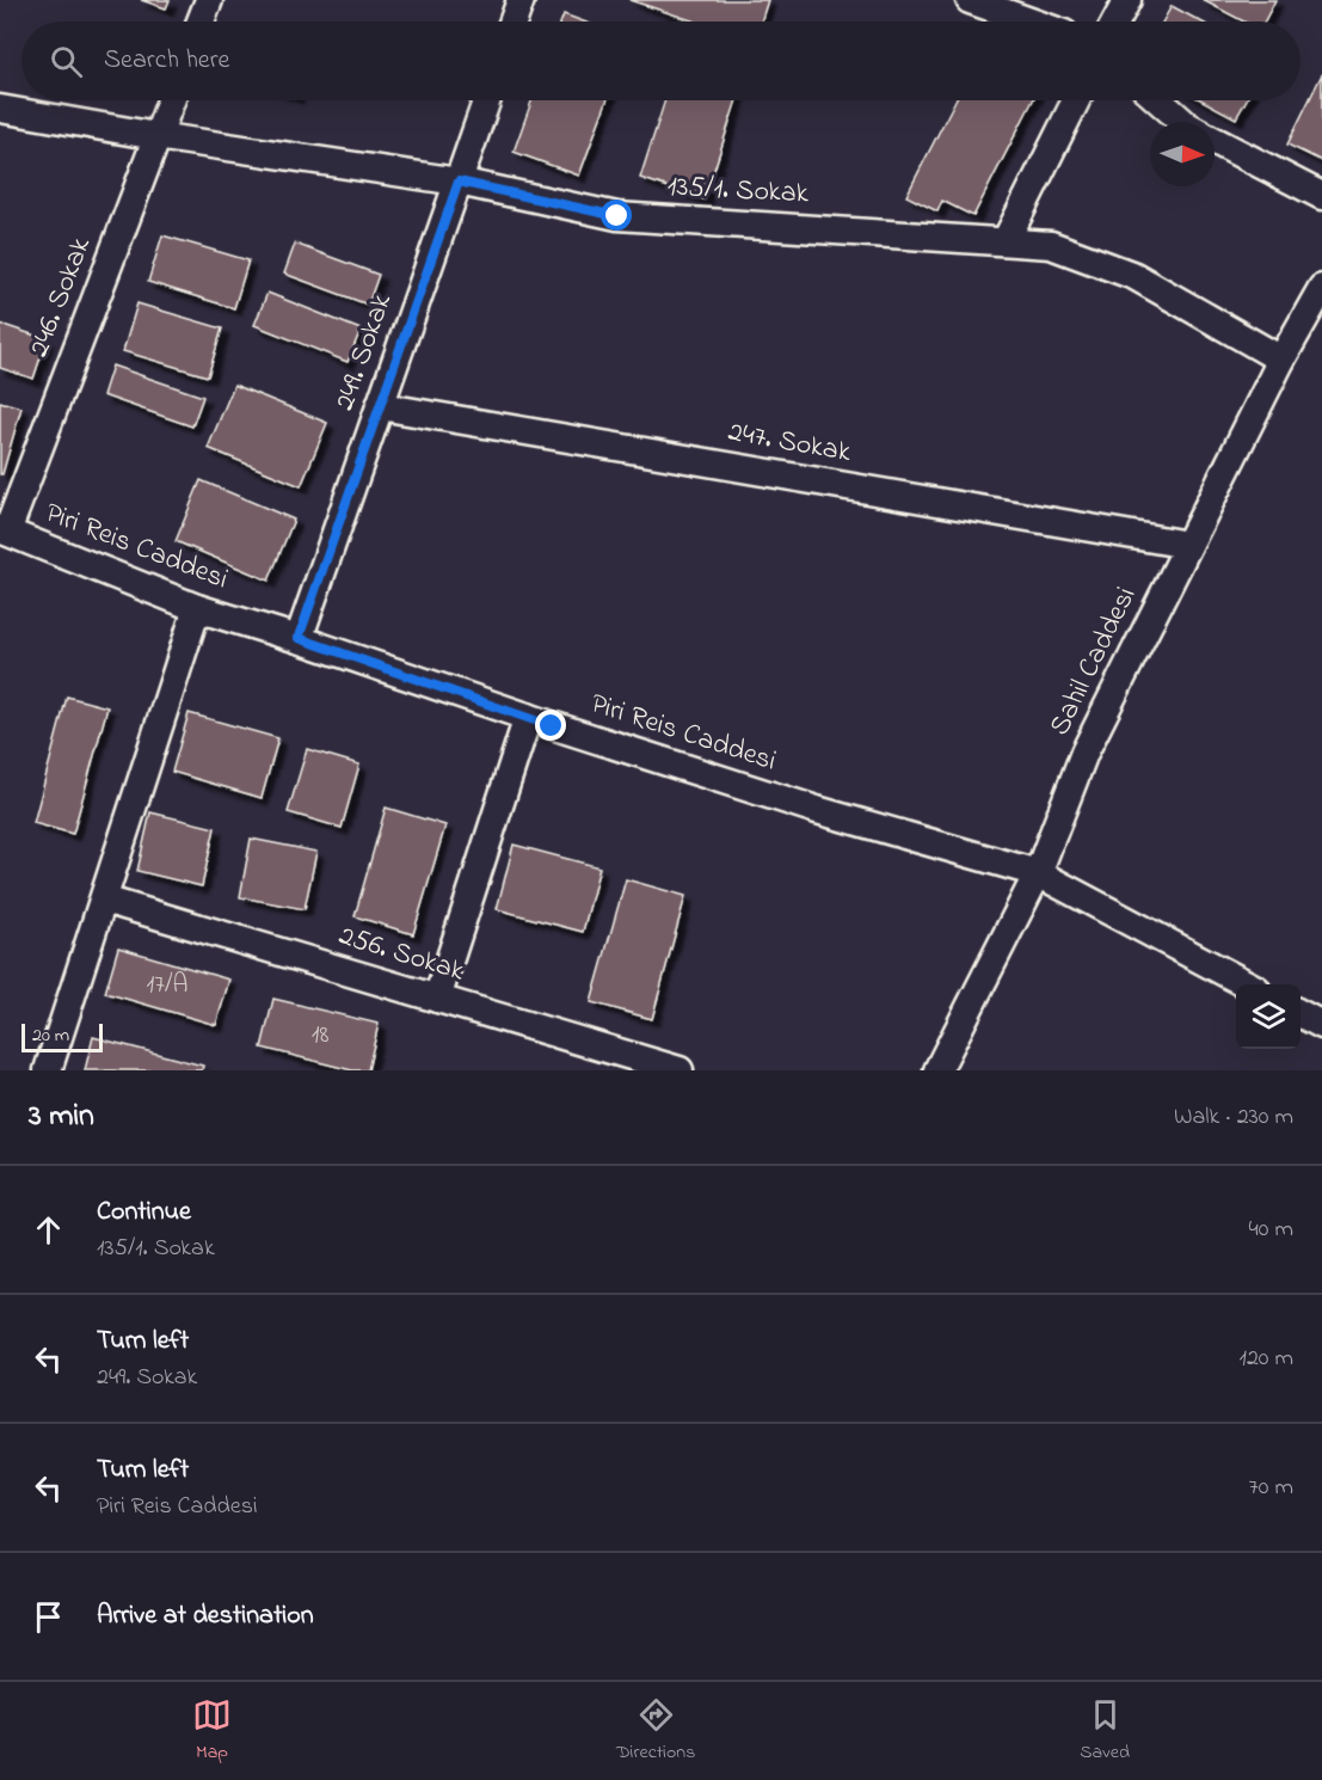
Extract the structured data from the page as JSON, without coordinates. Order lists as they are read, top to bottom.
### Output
{
  "streets": {
    "street": [
      "135/1. Sokak",
      "246. Sokak",
      "249. Sokak",
      "247. Sokak",
      "Piri Reis Caddesi",
      "Sahil Caddesi",
      "256. Sokak"
    ]
  },
  "crossings": [
    ["135/1. Sokak", "246. Sokak"],
    ["135/1. Sokak", "249. Sokak"],
    ["135/1. Sokak", "Sahil Caddesi"],
    ["246. Sokak", "Piri Reis Caddesi"],
    ["249. Sokak", "247. Sokak"],
    ["249. Sokak", "Piri Reis Caddesi"],
    ["247. Sokak", "Sahil Caddesi"],
    ["Piri Reis Caddesi", "Sahil Caddesi"]
  ],
  "house_numbers": ["17/A", "18"],
  "scale_bar": "20 m",
  "north": "right",
  "page": {
    "search": "Search here",
    "scale": "20 m",
    "heading": ["3 min", "Walk · 230 m"],
    "list": [
      ["Continue", "135/1. Sokak", "40 m"],
      ["Turn left", "249. Sokak", "120 m"],
      ["Turn left", "Piri Reis Caddesi", "70 m"],
      "Arrive at destination"
    ],
    "nav": ["Map", "Directions", "Saved"]
  }
}
